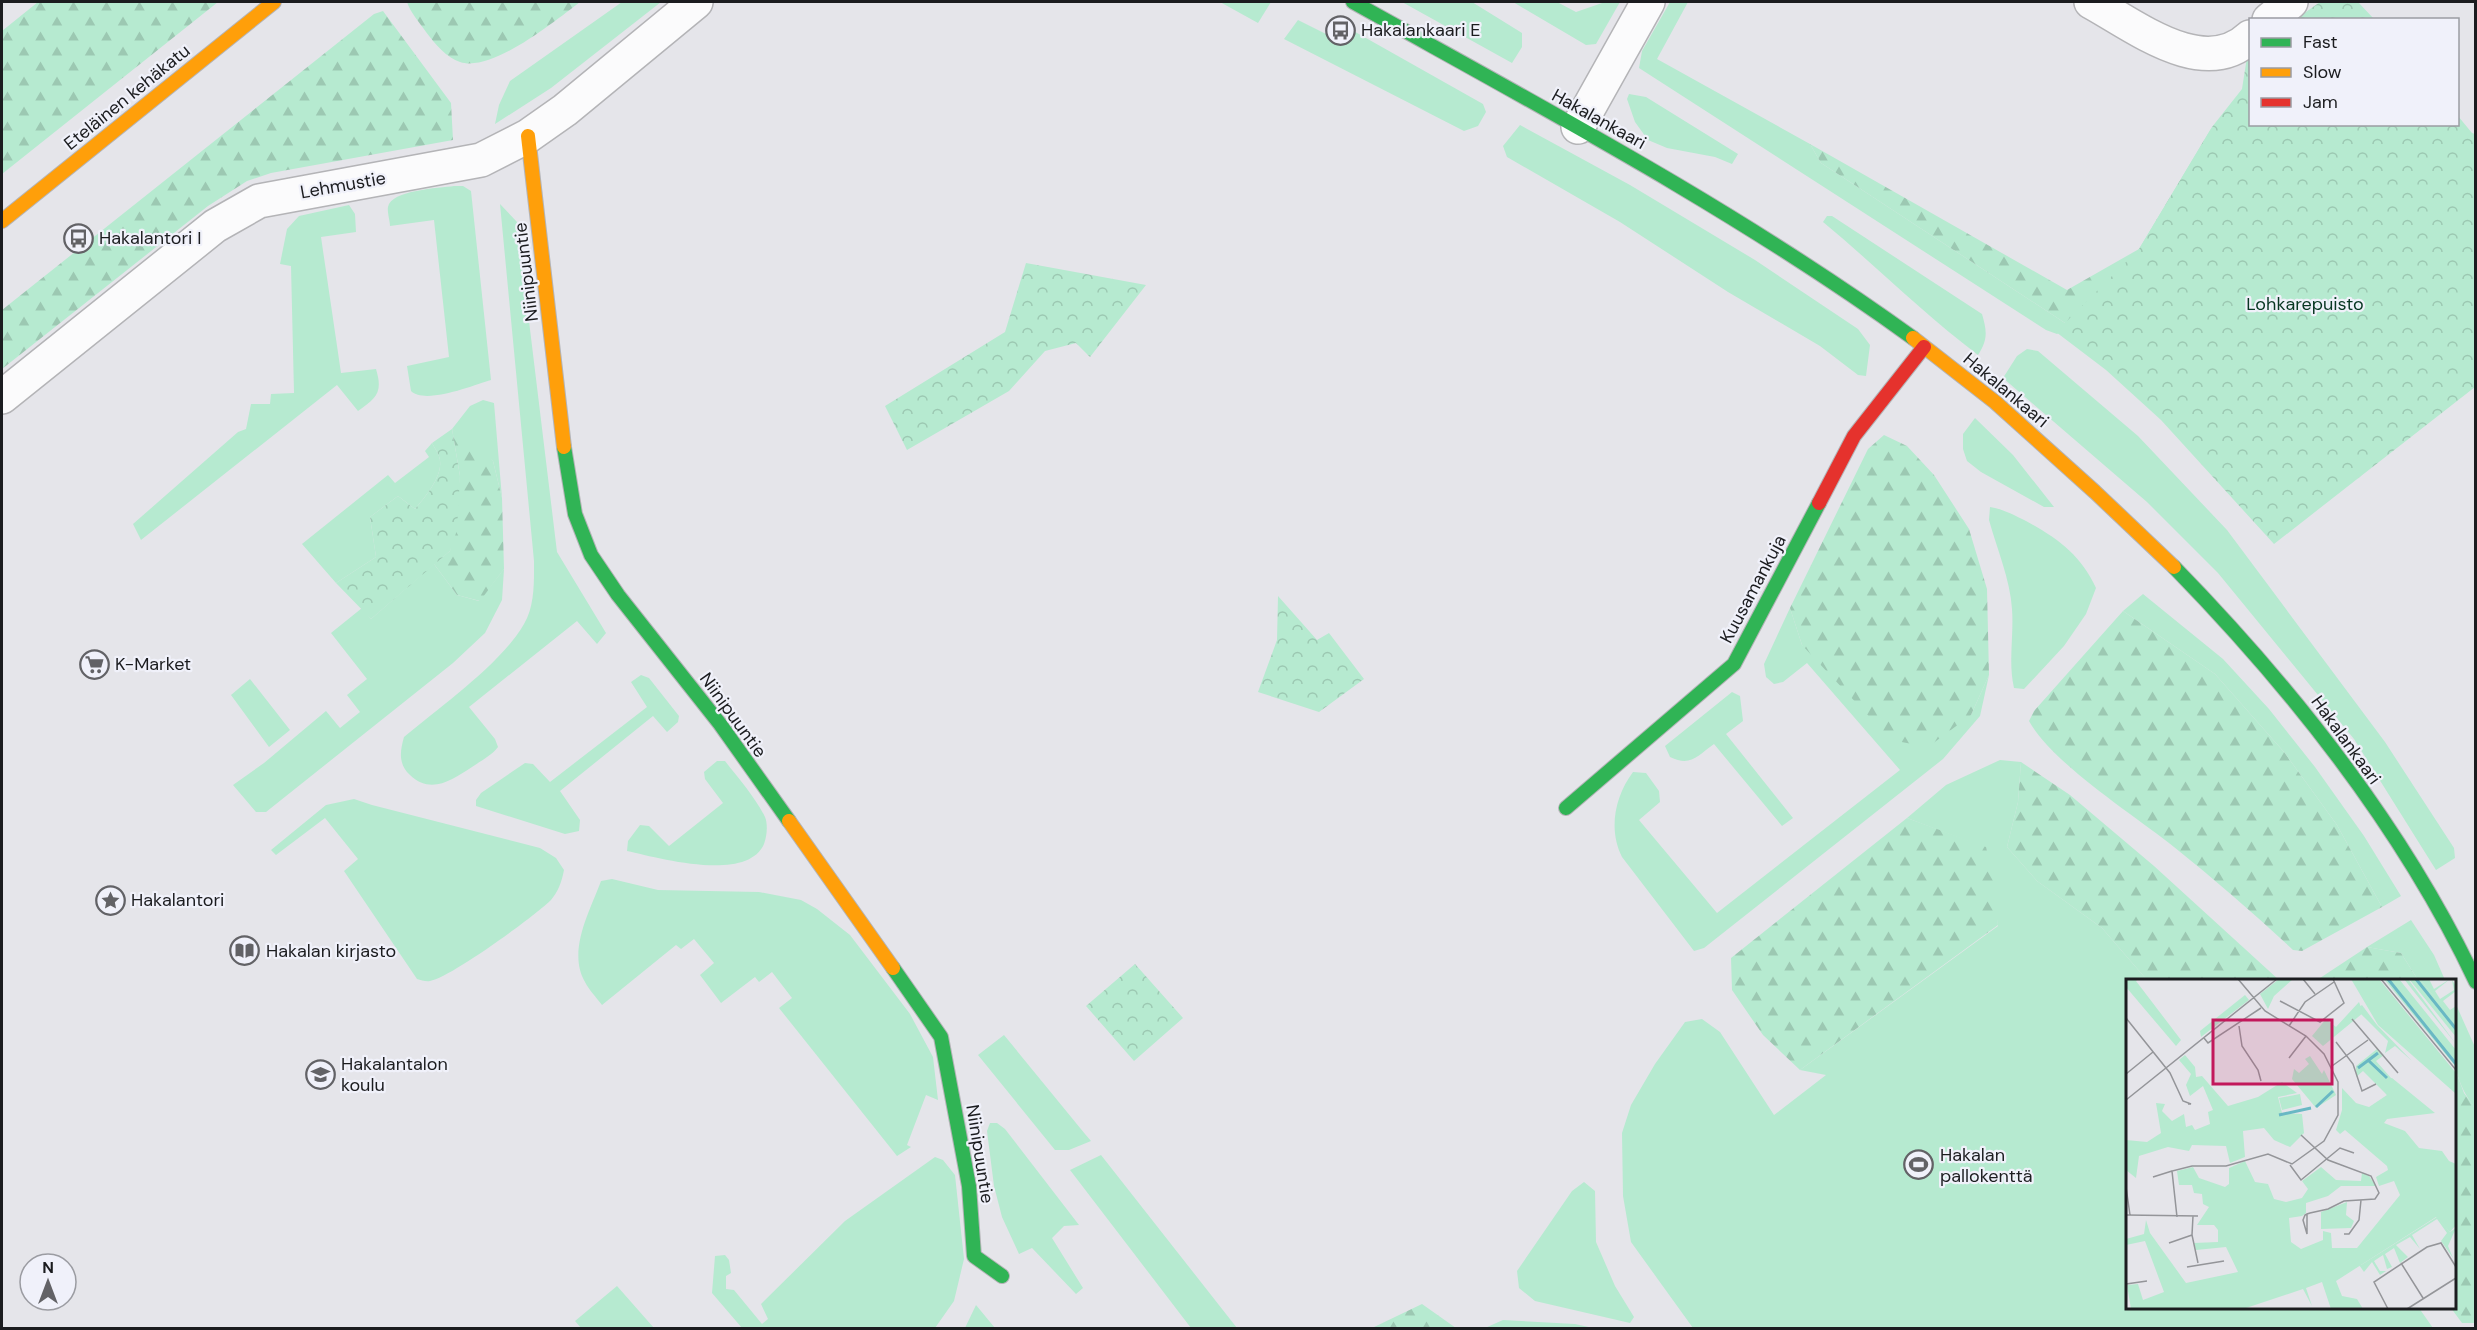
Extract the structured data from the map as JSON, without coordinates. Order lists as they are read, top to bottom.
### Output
{
  "streets": {
    "street": [
      "Eteläinen kehäkatu",
      "Hakalankaari",
      "Lehmustie",
      "Niinipuuntie",
      "Kuusamankuja"
    ]
  },
  "crossings": [
    ["Hakalankaari", "Kuusamankuja"],
    ["Lehmustie", "Niinipuuntie"]
  ],
  "parks": ["Lohkarepuisto"],
  "places": {
    "bus stop": ["Hakalankaari E", "Hakalantori I"],
    "supermarket": ["K-Market"],
    "place": ["Hakalantori"],
    "library": ["Hakalan kirjasto"],
    "school or university": ["Hakalantalon koulu"],
    "sports": ["Hakalan pallokenttä"]
  },
  "legend": ["Fast", "Slow", "Jam"],
  "north": "top"
}
